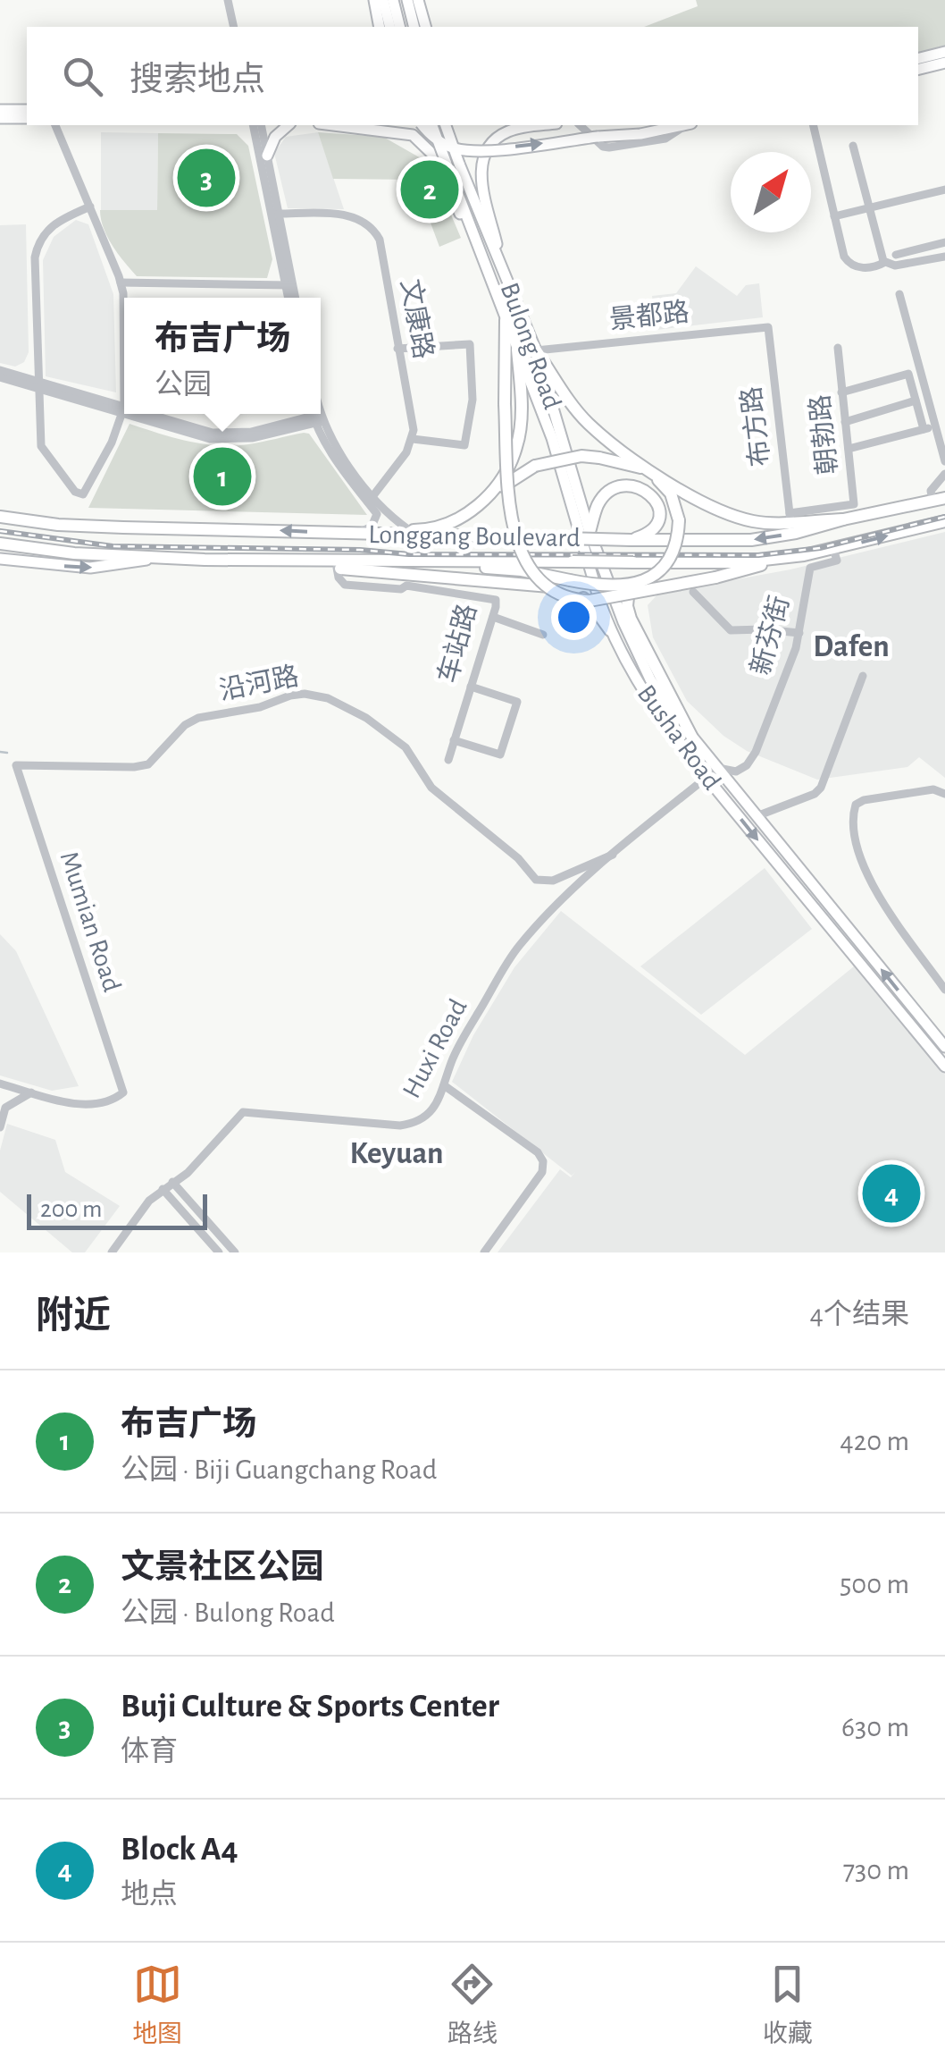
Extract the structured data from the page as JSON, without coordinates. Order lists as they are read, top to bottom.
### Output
{
  "streets": {
    "highway": ["Longgang Boulevard"],
    "main road": ["Bulong Road", "Busha Road"],
    "street": [
      "景都路",
      "文康路",
      "布方路",
      "朝勃路",
      "新芬街",
      "车站路",
      "沿河路",
      "Mumian Road",
      "Huxi Road"
    ]
  },
  "crossings": [
    ["景都路", "Bulong Road"],
    ["景都路", "布方路"],
    ["Bulong Road", "Busha Road"],
    ["布方路", "朝勃路"],
    ["Longgang Boulevard", "新芬街"],
    ["新芬街", "Huxi Road"],
    ["沿河路", "Mumian Road"],
    ["沿河路", "Huxi Road"],
    ["Busha Road", "Huxi Road"]
  ],
  "districts": ["Dafen", "Keyuan"],
  "scale_bar": "200 m",
  "north": "top right",
  "page": {
    "search": "搜索地点",
    "pins": [
      "3",
      "2",
      "1",
      "4"
    ],
    "popup": ["布吉广场", "公园"],
    "scale": "200 m",
    "heading": ["附近", "4个结果"],
    "list": [
      {
        "mark": "1",
        "name": "布吉广场",
        "note": "公园 · Biji Guangchang Road",
        "value": "420 m"
      },
      {
        "mark": "2",
        "name": "文景社区公园",
        "note": "公园 · Bulong Road",
        "value": "500 m"
      },
      {
        "mark": "3",
        "name": "Buji Culture & Sports Center",
        "note": "体育",
        "value": "630 m"
      },
      {
        "mark": "4",
        "name": "Block A4",
        "note": "地点",
        "value": "730 m"
      }
    ],
    "nav": ["地图", "路线", "收藏"]
  }
}
